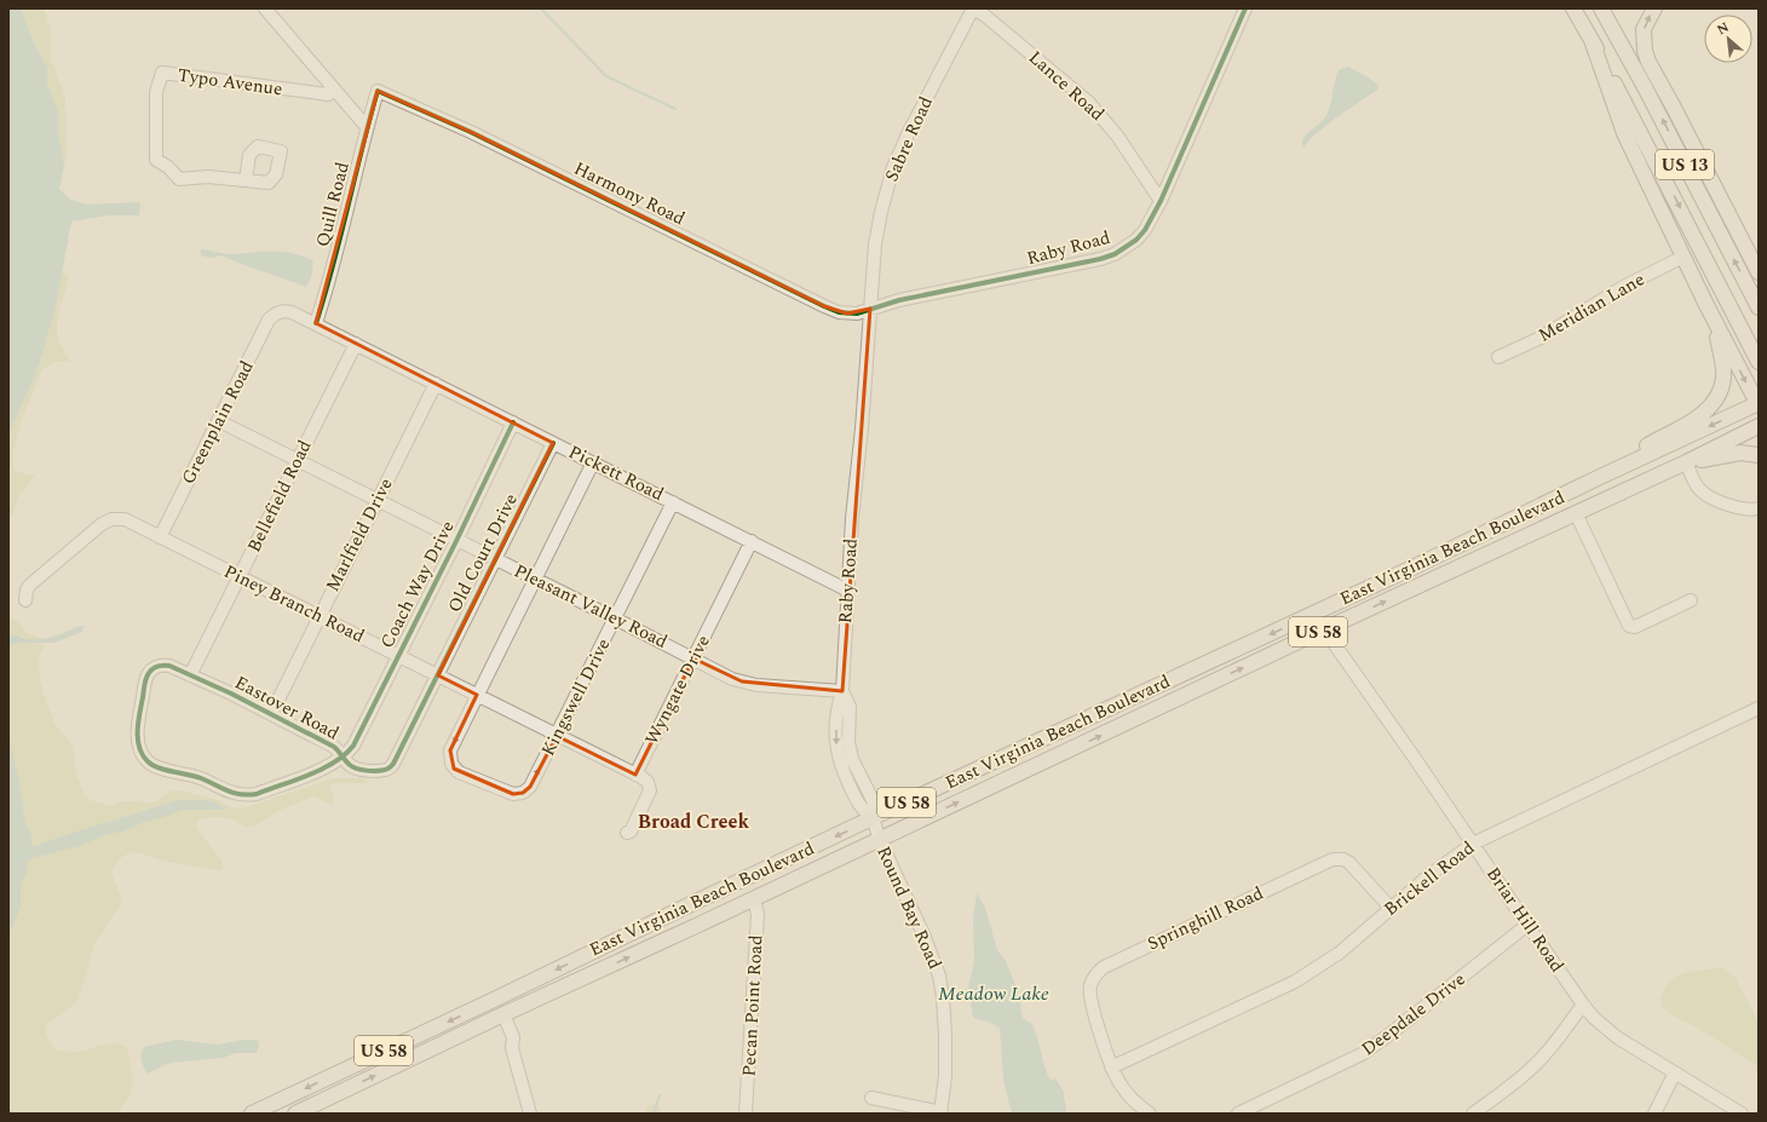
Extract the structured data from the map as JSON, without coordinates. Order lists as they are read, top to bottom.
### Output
{
  "streets": {
    "main road": ["US 13", "East Virginia Beach Boulevard", "US 58"],
    "street": [
      "Typo Avenue",
      "Lance Road",
      "Sabre Road",
      "Harmony Road",
      "Quill Road",
      "Raby Road",
      "Meridian Lane",
      "Greenplain Road",
      "Pickett Road",
      "Bellefield Road",
      "Marlfield Drive",
      "Old Court Drive",
      "Coach Way Drive",
      "Piney Branch Road",
      "Pleasant Valley Road",
      "Wyngate Drive",
      "Kingswell Drive",
      "Eastover Road",
      "Brickell Road",
      "Round Bay Road",
      "Springhill Road",
      "Briar Hill Road",
      "Pecan Point Road",
      "Deepdale Drive"
    ]
  },
  "crossings": [
    ["Lance Road", "Sabre Road"],
    ["Lance Road", "Raby Road"],
    ["Sabre Road", "Harmony Road"],
    ["Sabre Road", "Raby Road"],
    ["Harmony Road", "Quill Road"],
    ["Harmony Road", "Raby Road"],
    ["Quill Road", "Pickett Road"],
    ["Raby Road", "Pickett Road"],
    ["Raby Road", "East Virginia Beach Boulevard"],
    ["Raby Road", "Pleasant Valley Road"],
    ["Raby Road", "Round Bay Road"],
    ["Greenplain Road", "Pickett Road"],
    ["Greenplain Road", "Piney Branch Road"],
    ["Greenplain Road", "Pleasant Valley Road"],
    ["Pickett Road", "Bellefield Road"],
    ["Pickett Road", "Marlfield Drive"],
    ["Pickett Road", "Old Court Drive"],
    ["Pickett Road", "Coach Way Drive"],
    ["Pickett Road", "Wyngate Drive"],
    ["Pickett Road", "Kingswell Drive"],
    ["Bellefield Road", "Piney Branch Road"],
    ["Bellefield Road", "Pleasant Valley Road"],
    ["Bellefield Road", "Eastover Road"],
    ["Marlfield Drive", "Piney Branch Road"],
    ["Marlfield Drive", "Pleasant Valley Road"],
    ["Marlfield Drive", "Eastover Road"],
    ["East Virginia Beach Boulevard", "Round Bay Road"],
    ["East Virginia Beach Boulevard", "Briar Hill Road"],
    ["East Virginia Beach Boulevard", "Pecan Point Road"],
    ["Old Court Drive", "Piney Branch Road"],
    ["Old Court Drive", "Pleasant Valley Road"],
    ["Old Court Drive", "Eastover Road"],
    ["Coach Way Drive", "Piney Branch Road"],
    ["Coach Way Drive", "Pleasant Valley Road"],
    ["Coach Way Drive", "Eastover Road"],
    ["Piney Branch Road", "Wyngate Drive"],
    ["Piney Branch Road", "Kingswell Drive"],
    ["Piney Branch Road", "Eastover Road"],
    ["Pleasant Valley Road", "Wyngate Drive"],
    ["Pleasant Valley Road", "Kingswell Drive"],
    ["Brickell Road", "Springhill Road"],
    ["Brickell Road", "Briar Hill Road"],
    ["Briar Hill Road", "Deepdale Drive"]
  ],
  "districts": ["Broad Creek"],
  "water": ["Meadow Lake"],
  "north": "top left"
}
